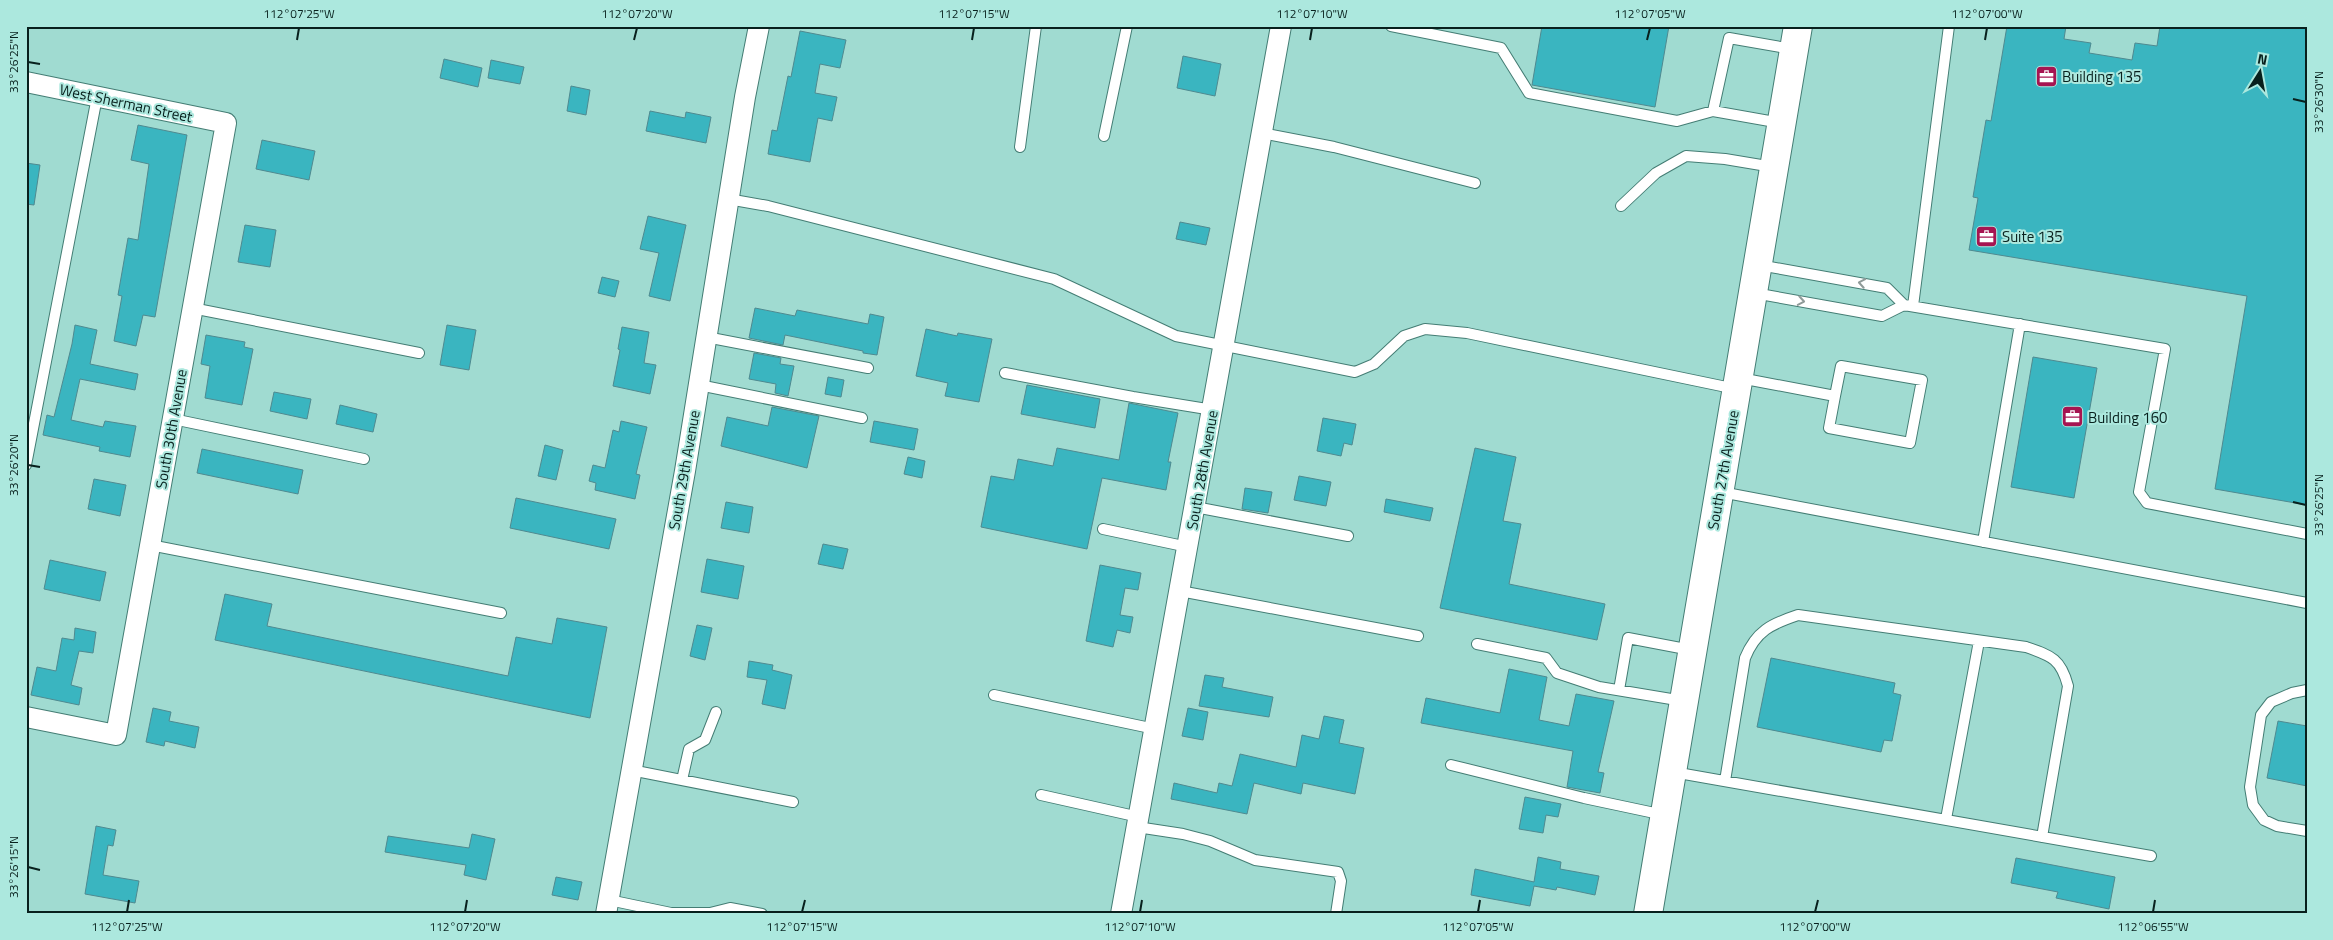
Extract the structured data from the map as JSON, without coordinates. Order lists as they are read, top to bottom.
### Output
{
  "streets": {
    "main road": ["South 27th Avenue"],
    "street": [
      "West Sherman Street",
      "South 30th Avenue",
      "South 29th Avenue",
      "South 28th Avenue"
    ]
  },
  "crossings": [
    ["West Sherman Street", "South 30th Avenue"]
  ],
  "places": {
    "office": ["Building 135", "Suite 135", "Building 160"]
  },
  "north": "top",
  "coordinates": [
    "112°07'25\"W",
    "112°07'20\"W",
    "112°07'15\"W",
    "112°07'10\"W",
    "112°07'05\"W",
    "112°07'00\"W",
    "33°26'25\"N",
    "33°26'30\"N",
    "33°26'20\"N",
    "33°26'15\"N",
    "112°06'55\"W"
  ]
}
